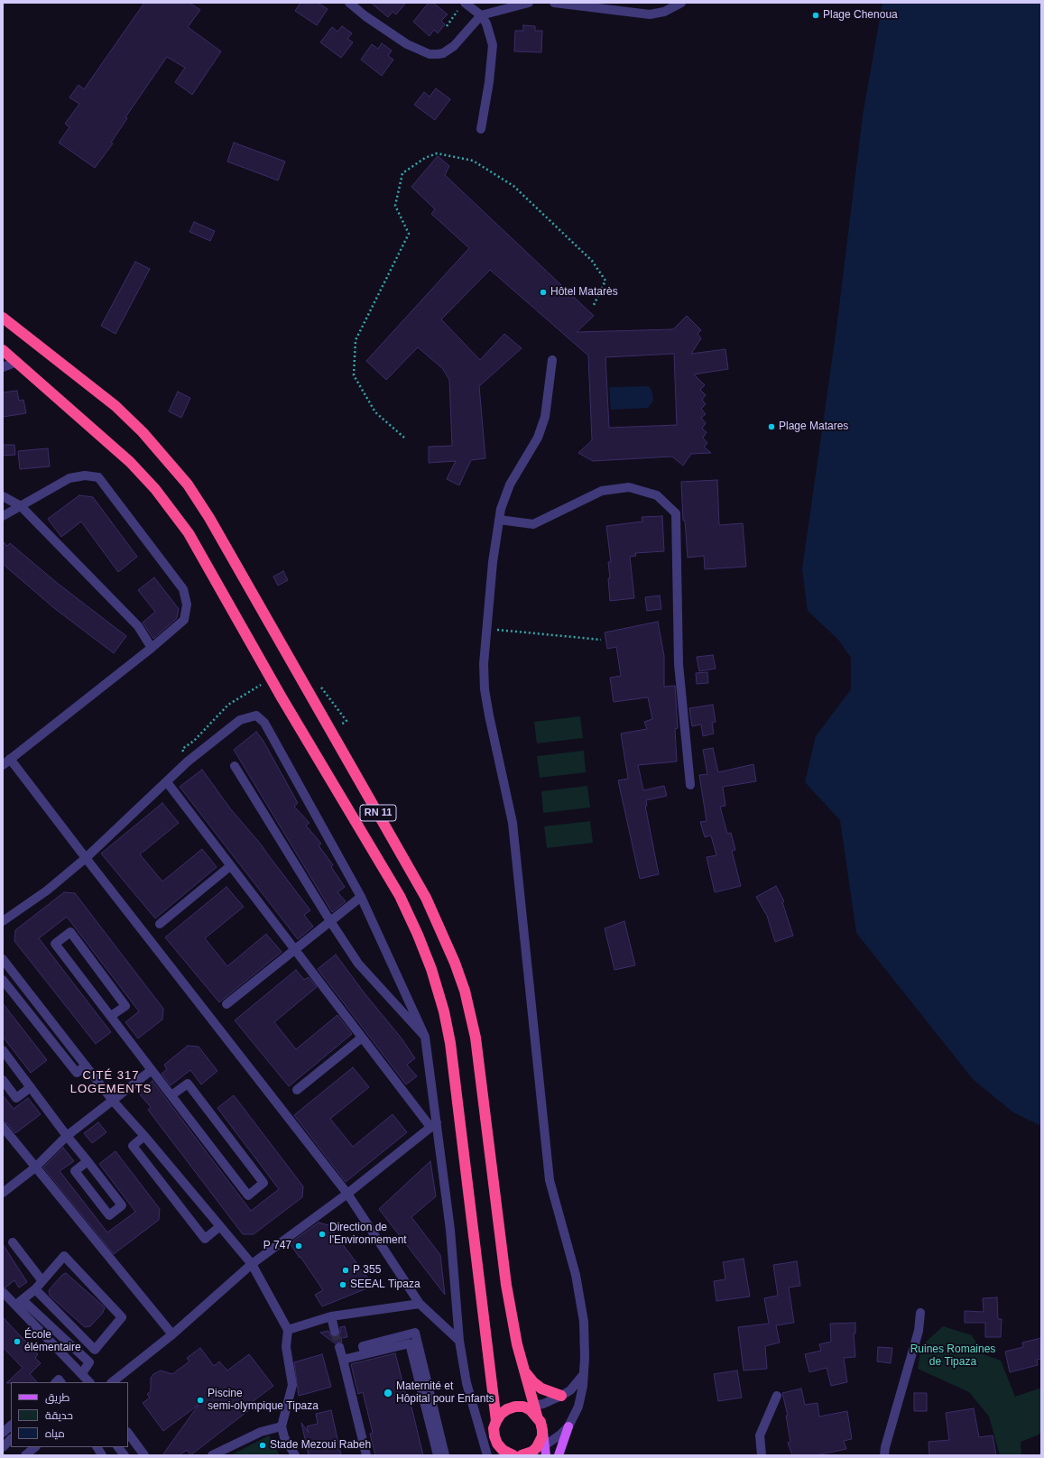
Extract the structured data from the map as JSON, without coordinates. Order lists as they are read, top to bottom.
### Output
{
  "streets": {
    "highway": ["RN 11"]
  },
  "districts": ["CITÉ 317 LOGEMENTS"],
  "parks": ["Ruines Romaines de Tipaza"],
  "places": [
    "Plage Chenoua",
    "Hôtel Matarès",
    "Plage Matares",
    "Direction de l'Environnement",
    "P 747",
    "P 355",
    "SEEAL Tipaza",
    "École élémentaire",
    "Maternité et Hôpital pour Enfants",
    "Piscine semi-olympique Tipaza",
    "Stade Mezoui Rabeh"
  ],
  "legend": ["طريق", "حديقة", "مياه"]
}
